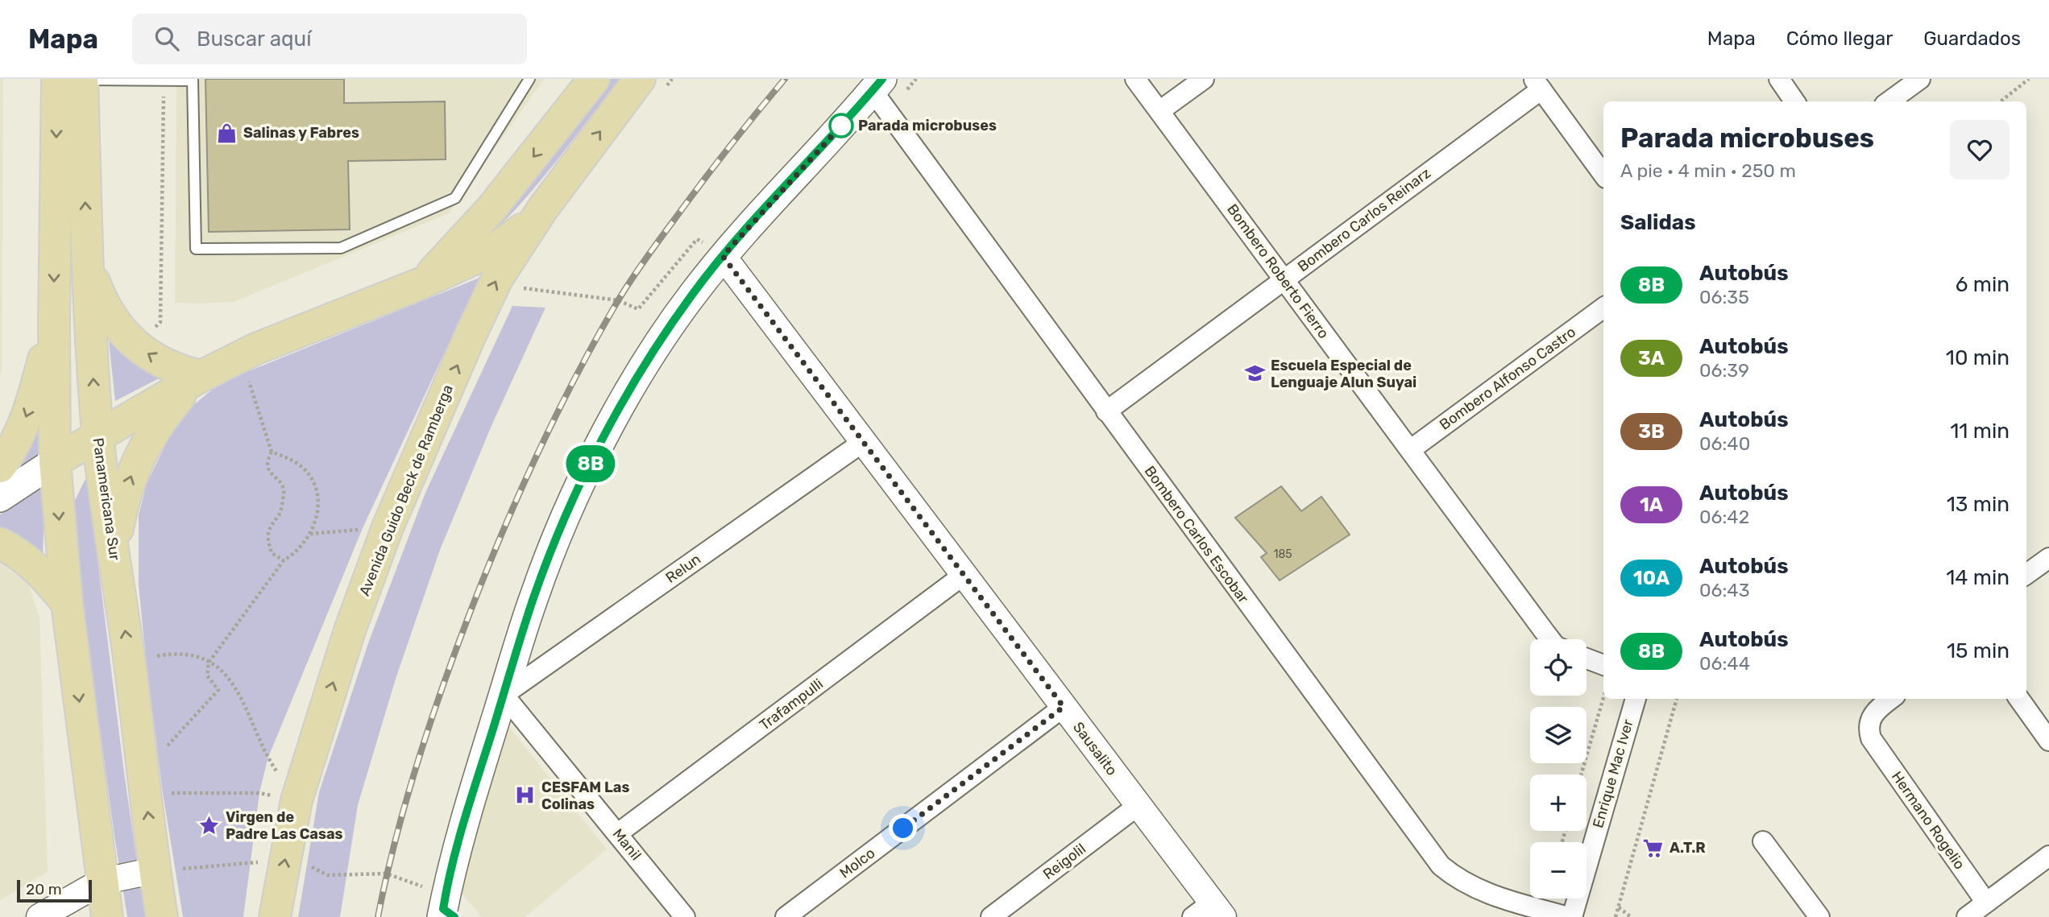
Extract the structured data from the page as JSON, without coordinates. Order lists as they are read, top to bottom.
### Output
{
  "streets": {
    "main road": ["Avenida Guido Beck de Ramberga", "Panamericana Sur"],
    "street": [
      "Bombero Carlos Reinarz",
      "Bombero Roberto Fierro",
      "Bombero Alfonso Castro",
      "Bombero Carlos Escobar",
      "Relun",
      "Trafampulli",
      "Sausalito",
      "Enrique Mac Iver",
      "Hermano Rogelio",
      "Manil",
      "Reigolil",
      "Molco"
    ]
  },
  "crossings": [
    ["Bombero Carlos Reinarz", "Bombero Roberto Fierro"],
    ["Bombero Carlos Reinarz", "Bombero Carlos Escobar"],
    ["Bombero Roberto Fierro", "Bombero Alfonso Castro"],
    ["Avenida Guido Beck de Ramberga", "Panamericana Sur"],
    ["Bombero Carlos Escobar", "Enrique Mac Iver"],
    ["Relun", "Sausalito"],
    ["Relun", "Manil"],
    ["Trafampulli", "Sausalito"],
    ["Trafampulli", "Manil"],
    ["Sausalito", "Reigolil"],
    ["Sausalito", "Molco"]
  ],
  "places": {
    "other": ["Parada microbuses"],
    "shop": ["Salinas y Fabres"],
    "school or university": ["Escuela Especial de Lenguaje Alun Suyai"],
    "hospital": ["CESFAM Las Colinas"],
    "place": ["Virgen de Padre Las Casas"],
    "supermarket": ["A.T.R"]
  },
  "lines": ["bus line 8B"],
  "house_numbers": ["185"],
  "scale_bar": "20 m",
  "page": {
    "header": "Mapa",
    "search": "Buscar aquí",
    "nav": ["Mapa", "Cómo llegar", "Guardados"],
    "on_map": "8B",
    "heading": [
      ["Parada microbuses", "A pie · 4 min · 250 m"],
      "Salidas"
    ],
    "list": [
      {
        "mark": "8B",
        "name": "Autobús",
        "note": "06:35",
        "value": "6 min"
      },
      {
        "mark": "3A",
        "name": "Autobús",
        "note": "06:39",
        "value": "10 min"
      },
      {
        "mark": "3B",
        "name": "Autobús",
        "note": "06:40",
        "value": "11 min"
      },
      {
        "mark": "1A",
        "name": "Autobús",
        "note": "06:42",
        "value": "13 min"
      },
      {
        "mark": "10A",
        "name": "Autobús",
        "note": "06:43",
        "value": "14 min"
      },
      {
        "mark": "8B",
        "name": "Autobús",
        "note": "06:44",
        "value": "15 min"
      }
    ],
    "map_buttons": ["+", "−"],
    "scale": "20 m"
  }
}
